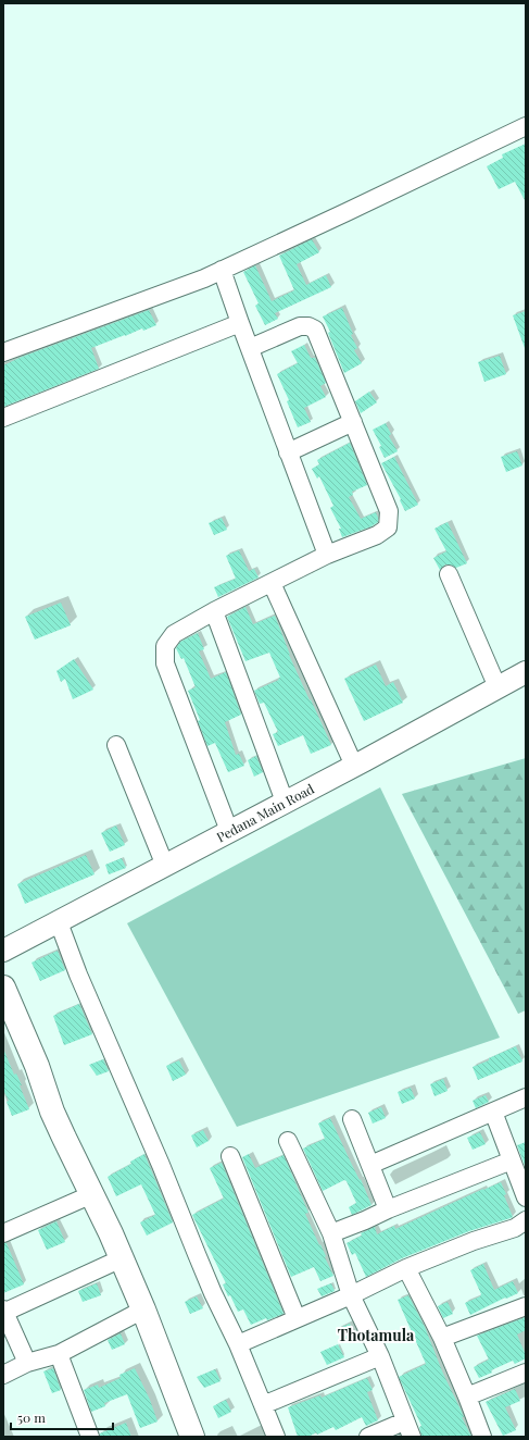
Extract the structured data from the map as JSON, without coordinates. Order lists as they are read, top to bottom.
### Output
{
  "streets": {
    "main road": ["Pedana Main Road"]
  },
  "districts": ["Thotamula"],
  "scale_bar": "50 m"
}
